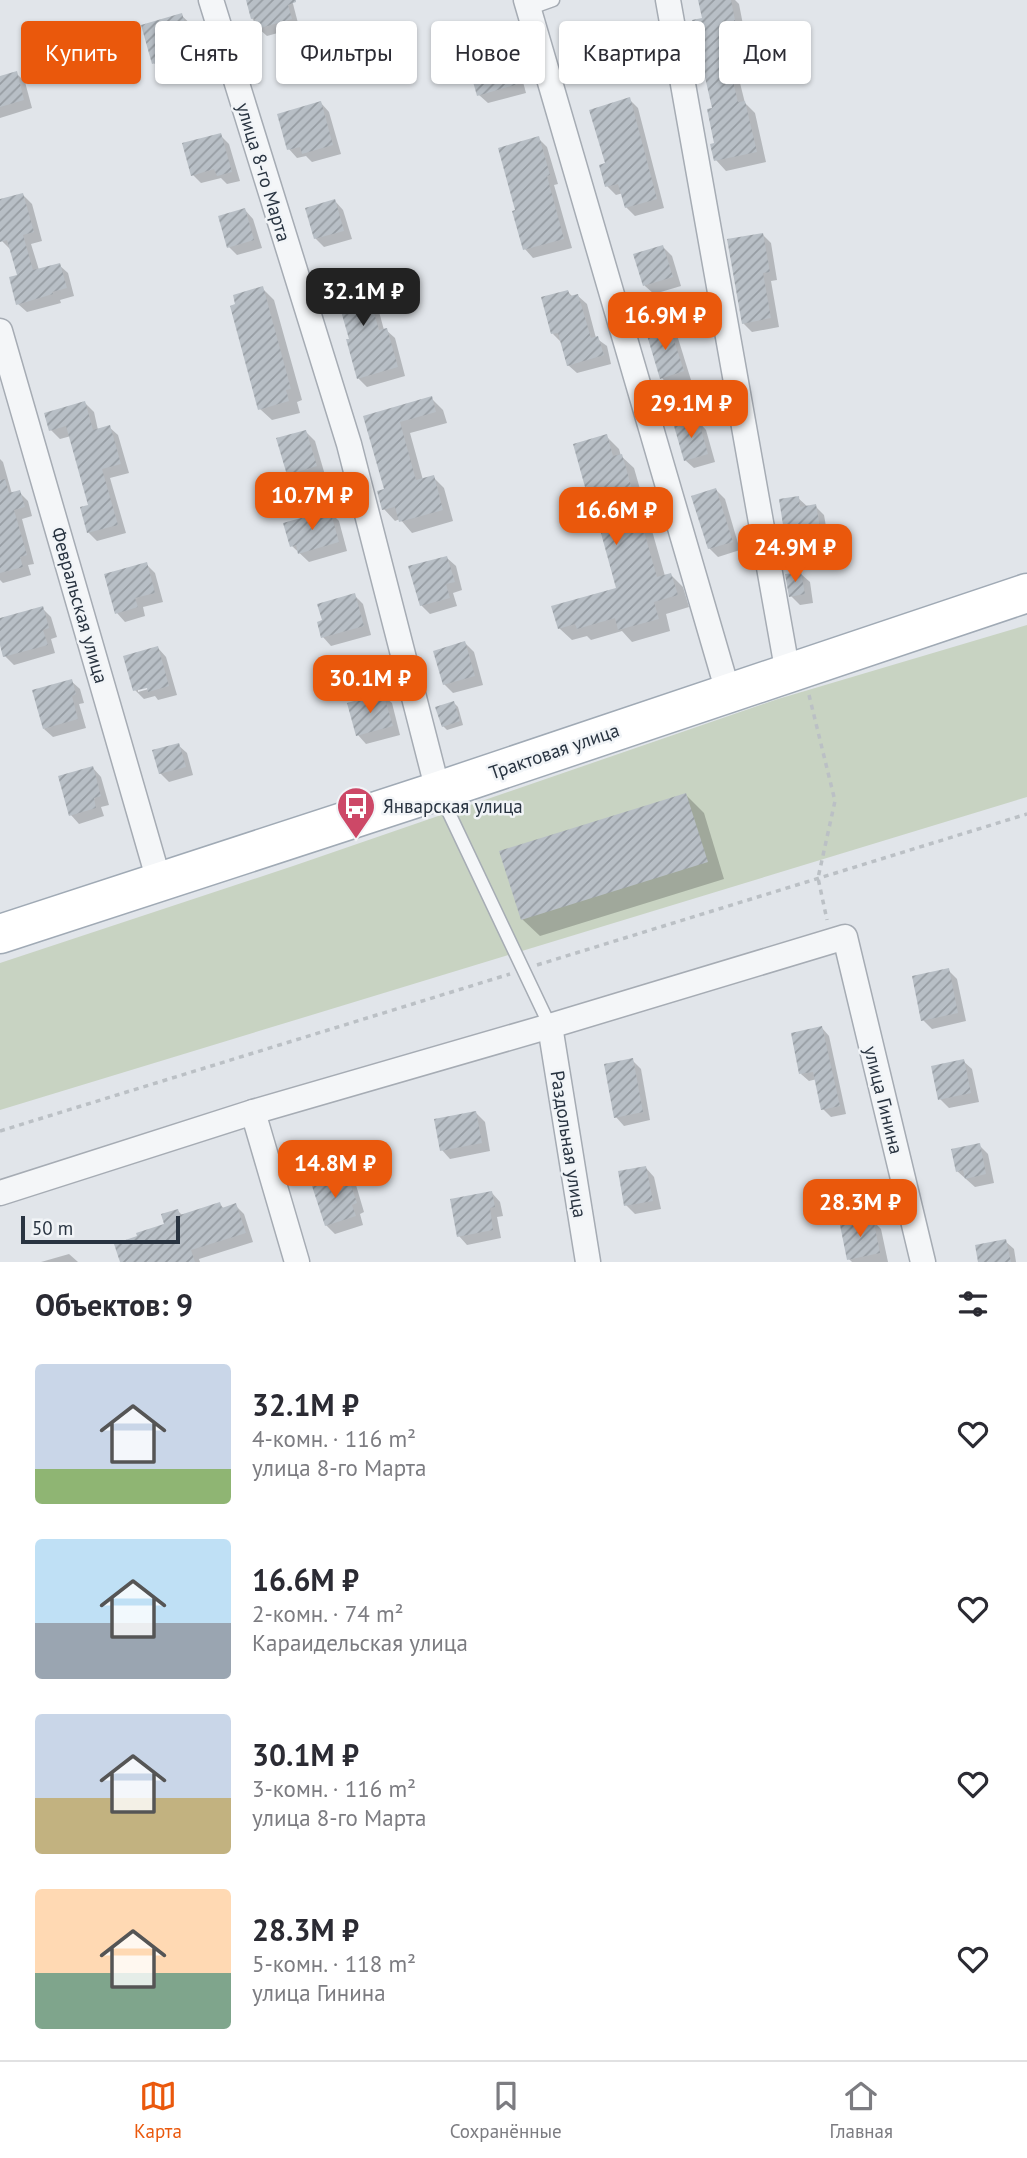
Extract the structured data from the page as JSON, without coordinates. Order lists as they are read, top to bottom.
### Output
{
  "streets": {
    "main road": ["Трактовая улица"],
    "street": [
      "улица 8-го Марта",
      "Февральская улица",
      "улица Гинина",
      "Раздольная улица"
    ]
  },
  "crossings": [
    ["улица 8-го Марта", "Трактовая улица"],
    ["Февральская улица", "Трактовая улица"]
  ],
  "places": {
    "bus stop": ["Январская улица"]
  },
  "scale_bar": "50 m",
  "page": {
    "chip": [
      "Купить",
      "Снять",
      "Фильтры",
      "Новое",
      "Квартира",
      "Дом"
    ],
    "price": [
      "32.1M ₽",
      "16.9M ₽",
      "29.1M ₽",
      "10.7M ₽",
      "16.6M ₽",
      "24.9M ₽",
      "30.1M ₽",
      "14.8M ₽",
      "28.3M ₽"
    ],
    "scale": "50 m",
    "heading": "Объектов: 9",
    "list": [
      {
        "name": "32.1M ₽",
        "note": "4-комн. · 116 m² · улица 8-го Марта"
      },
      {
        "name": "16.6M ₽",
        "note": "2-комн. · 74 m² · Караидельская улица"
      },
      {
        "name": "30.1M ₽",
        "note": "3-комн. · 116 m² · улица 8-го Марта"
      },
      {
        "name": "28.3M ₽",
        "note": "5-комн. · 118 m² · улица Гинина"
      }
    ],
    "tabs": ["Карта", "Сохранённые", "Главная"]
  }
}
